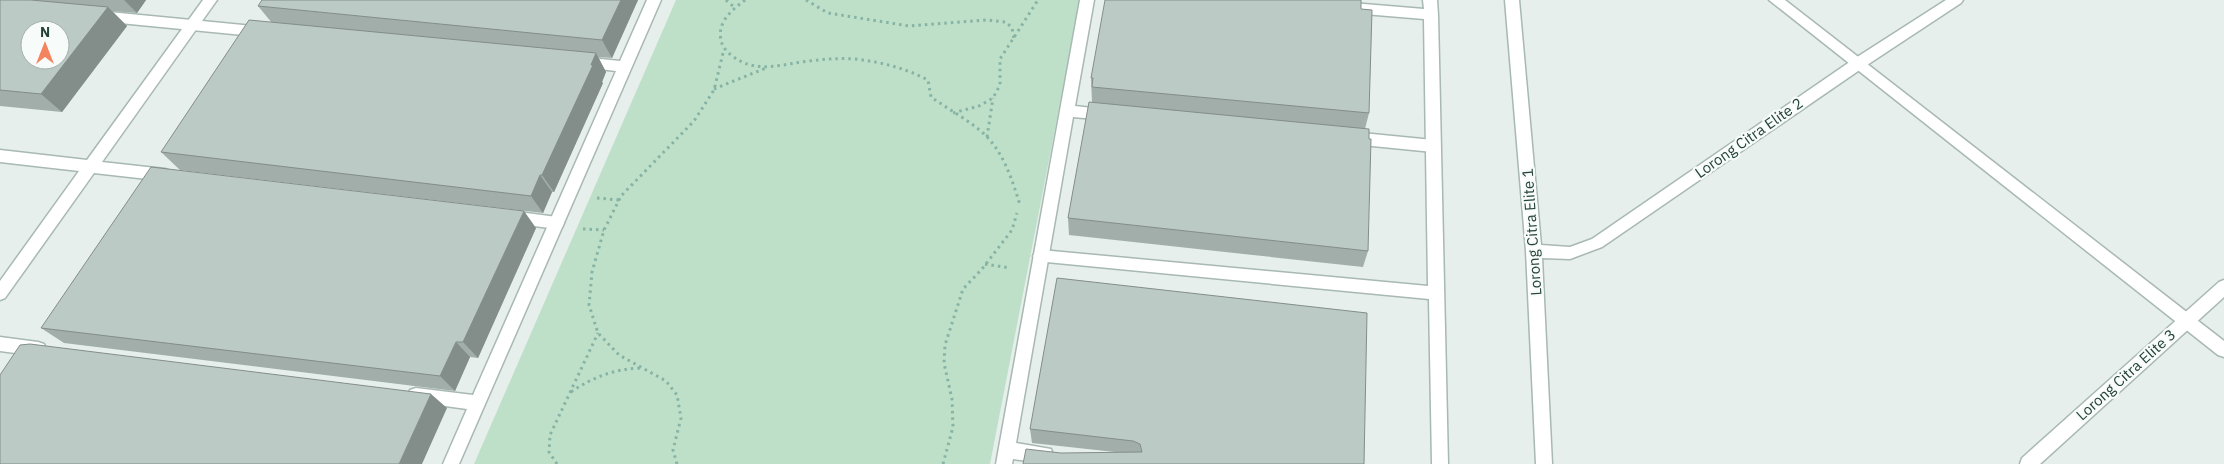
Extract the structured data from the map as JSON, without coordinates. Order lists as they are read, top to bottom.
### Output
{
  "streets": {
    "street": ["Lorong Citra Elite 2", "Lorong Citra Elite 1", "Lorong Citra Elite 3"]
  },
  "crossings": [
    ["Lorong Citra Elite 2", "Lorong Citra Elite 1"]
  ],
  "north": "top"
}
